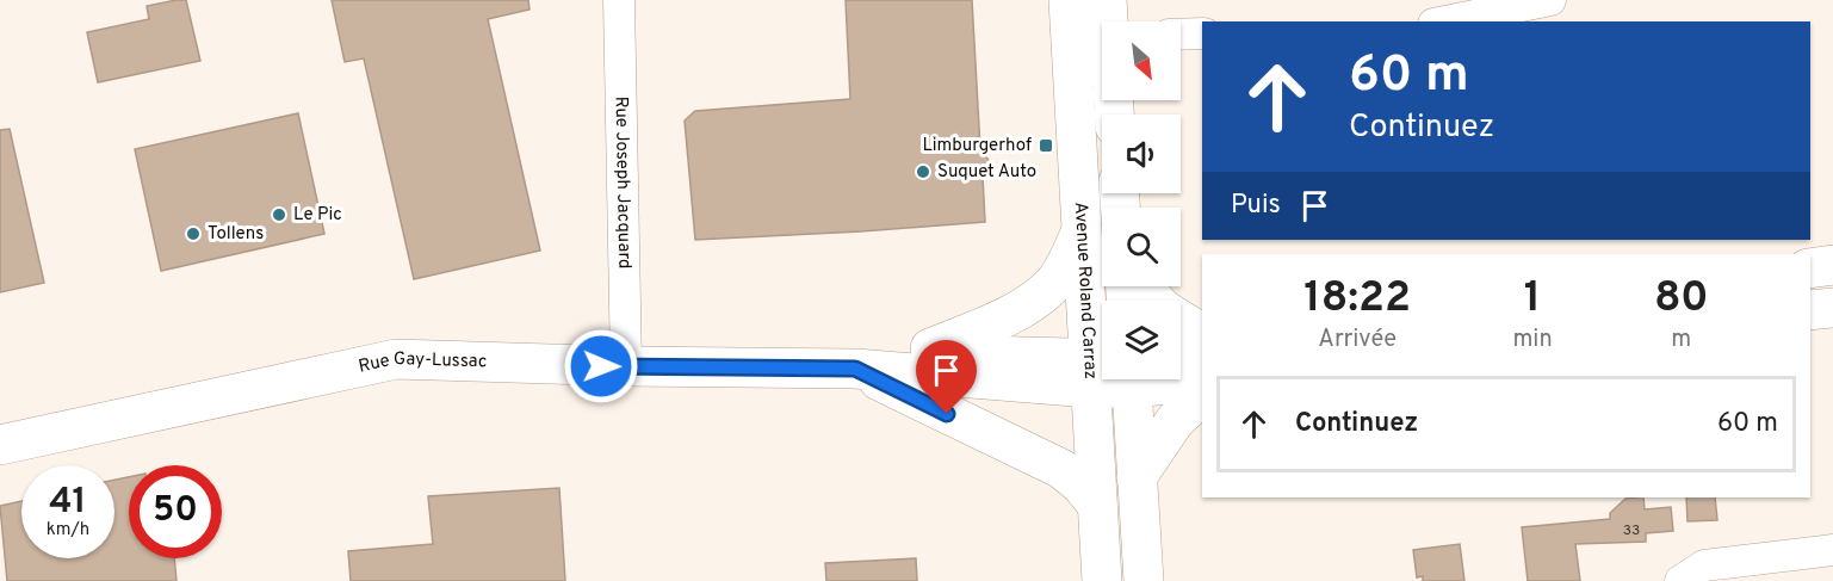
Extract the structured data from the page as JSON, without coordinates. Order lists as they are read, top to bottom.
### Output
{
  "streets": {
    "main road": ["Avenue Roland Carraz", "Rue Gay-Lussac"],
    "street": ["Rue Joseph Jacquard"]
  },
  "crossings": [
    ["Rue Joseph Jacquard", "Rue Gay-Lussac"]
  ],
  "places": {
    "transit": ["Limburgerhof"],
    "other": ["Suquet Auto", "Le Pic", "Tollens"]
  },
  "house_numbers": ["33"],
  "north": "bottom right",
  "page": {
    "turn": ["60 m", "Continuez"],
    "then": "Puis",
    "eta": [
      "18:22",
      "Arrivée",
      "1",
      "min",
      "80",
      "m"
    ],
    "list": [
      {
        "name": "Continuez",
        "value": "60 m"
      }
    ],
    "speed": "41 km/h",
    "limit": "50"
  }
}
